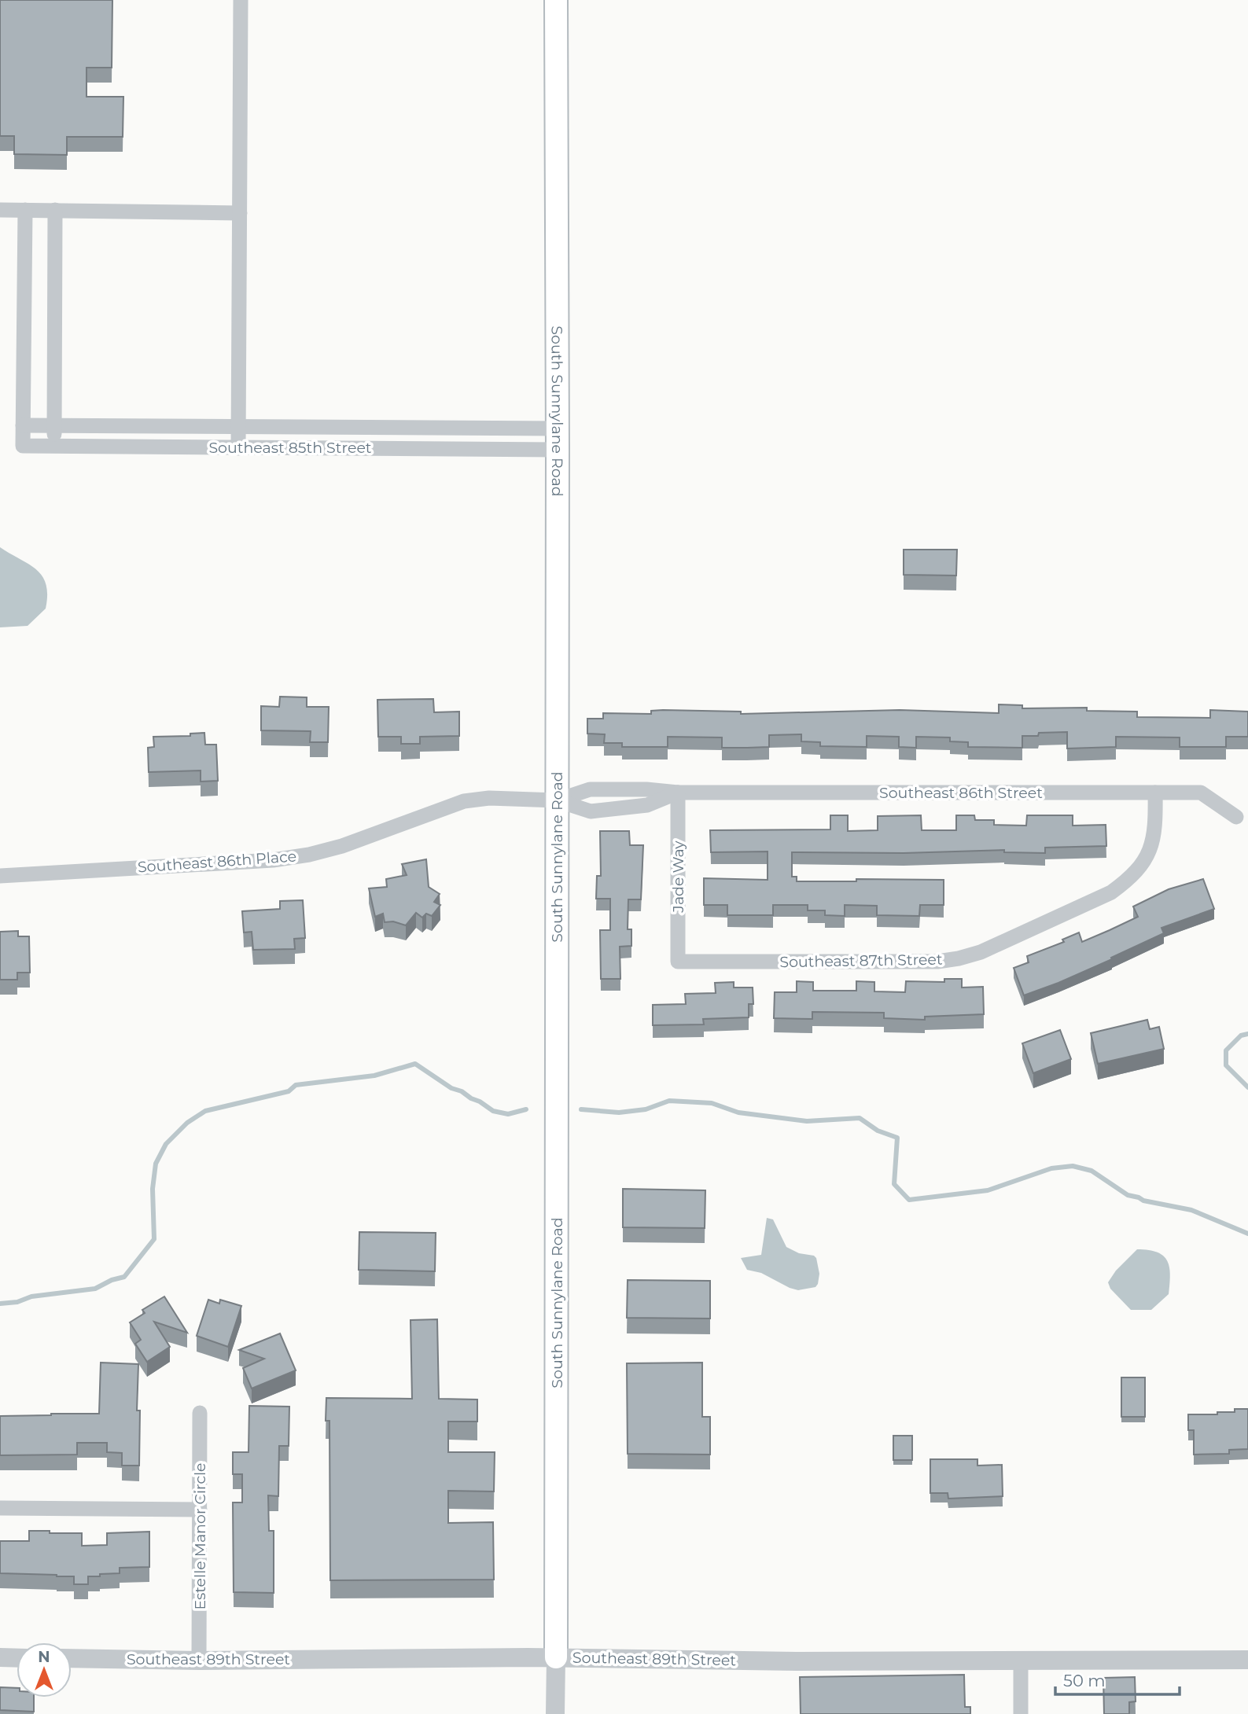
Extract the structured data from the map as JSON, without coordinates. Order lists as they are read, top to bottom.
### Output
{
  "streets": {
    "main road": ["South Sunnylane Road"],
    "street": [
      "Southeast 85th Street",
      "Southeast 86th Street",
      "Southeast 86th Place",
      "Jade Way",
      "Southeast 87th Street",
      "Estelle Manor Circle",
      "Southeast 89th Street"
    ]
  },
  "crossings": [
    ["South Sunnylane Road", "Southeast 85th Street"],
    ["South Sunnylane Road", "Southeast 86th Street"],
    ["South Sunnylane Road", "Southeast 86th Place"],
    ["South Sunnylane Road", "Southeast 89th Street"],
    ["Southeast 86th Street", "Southeast 86th Place"],
    ["Southeast 86th Street", "Jade Way"],
    ["Southeast 86th Street", "Southeast 87th Street"],
    ["Jade Way", "Southeast 87th Street"],
    ["Estelle Manor Circle", "Southeast 89th Street"]
  ],
  "scale_bar": "50 m",
  "north": "top"
}
